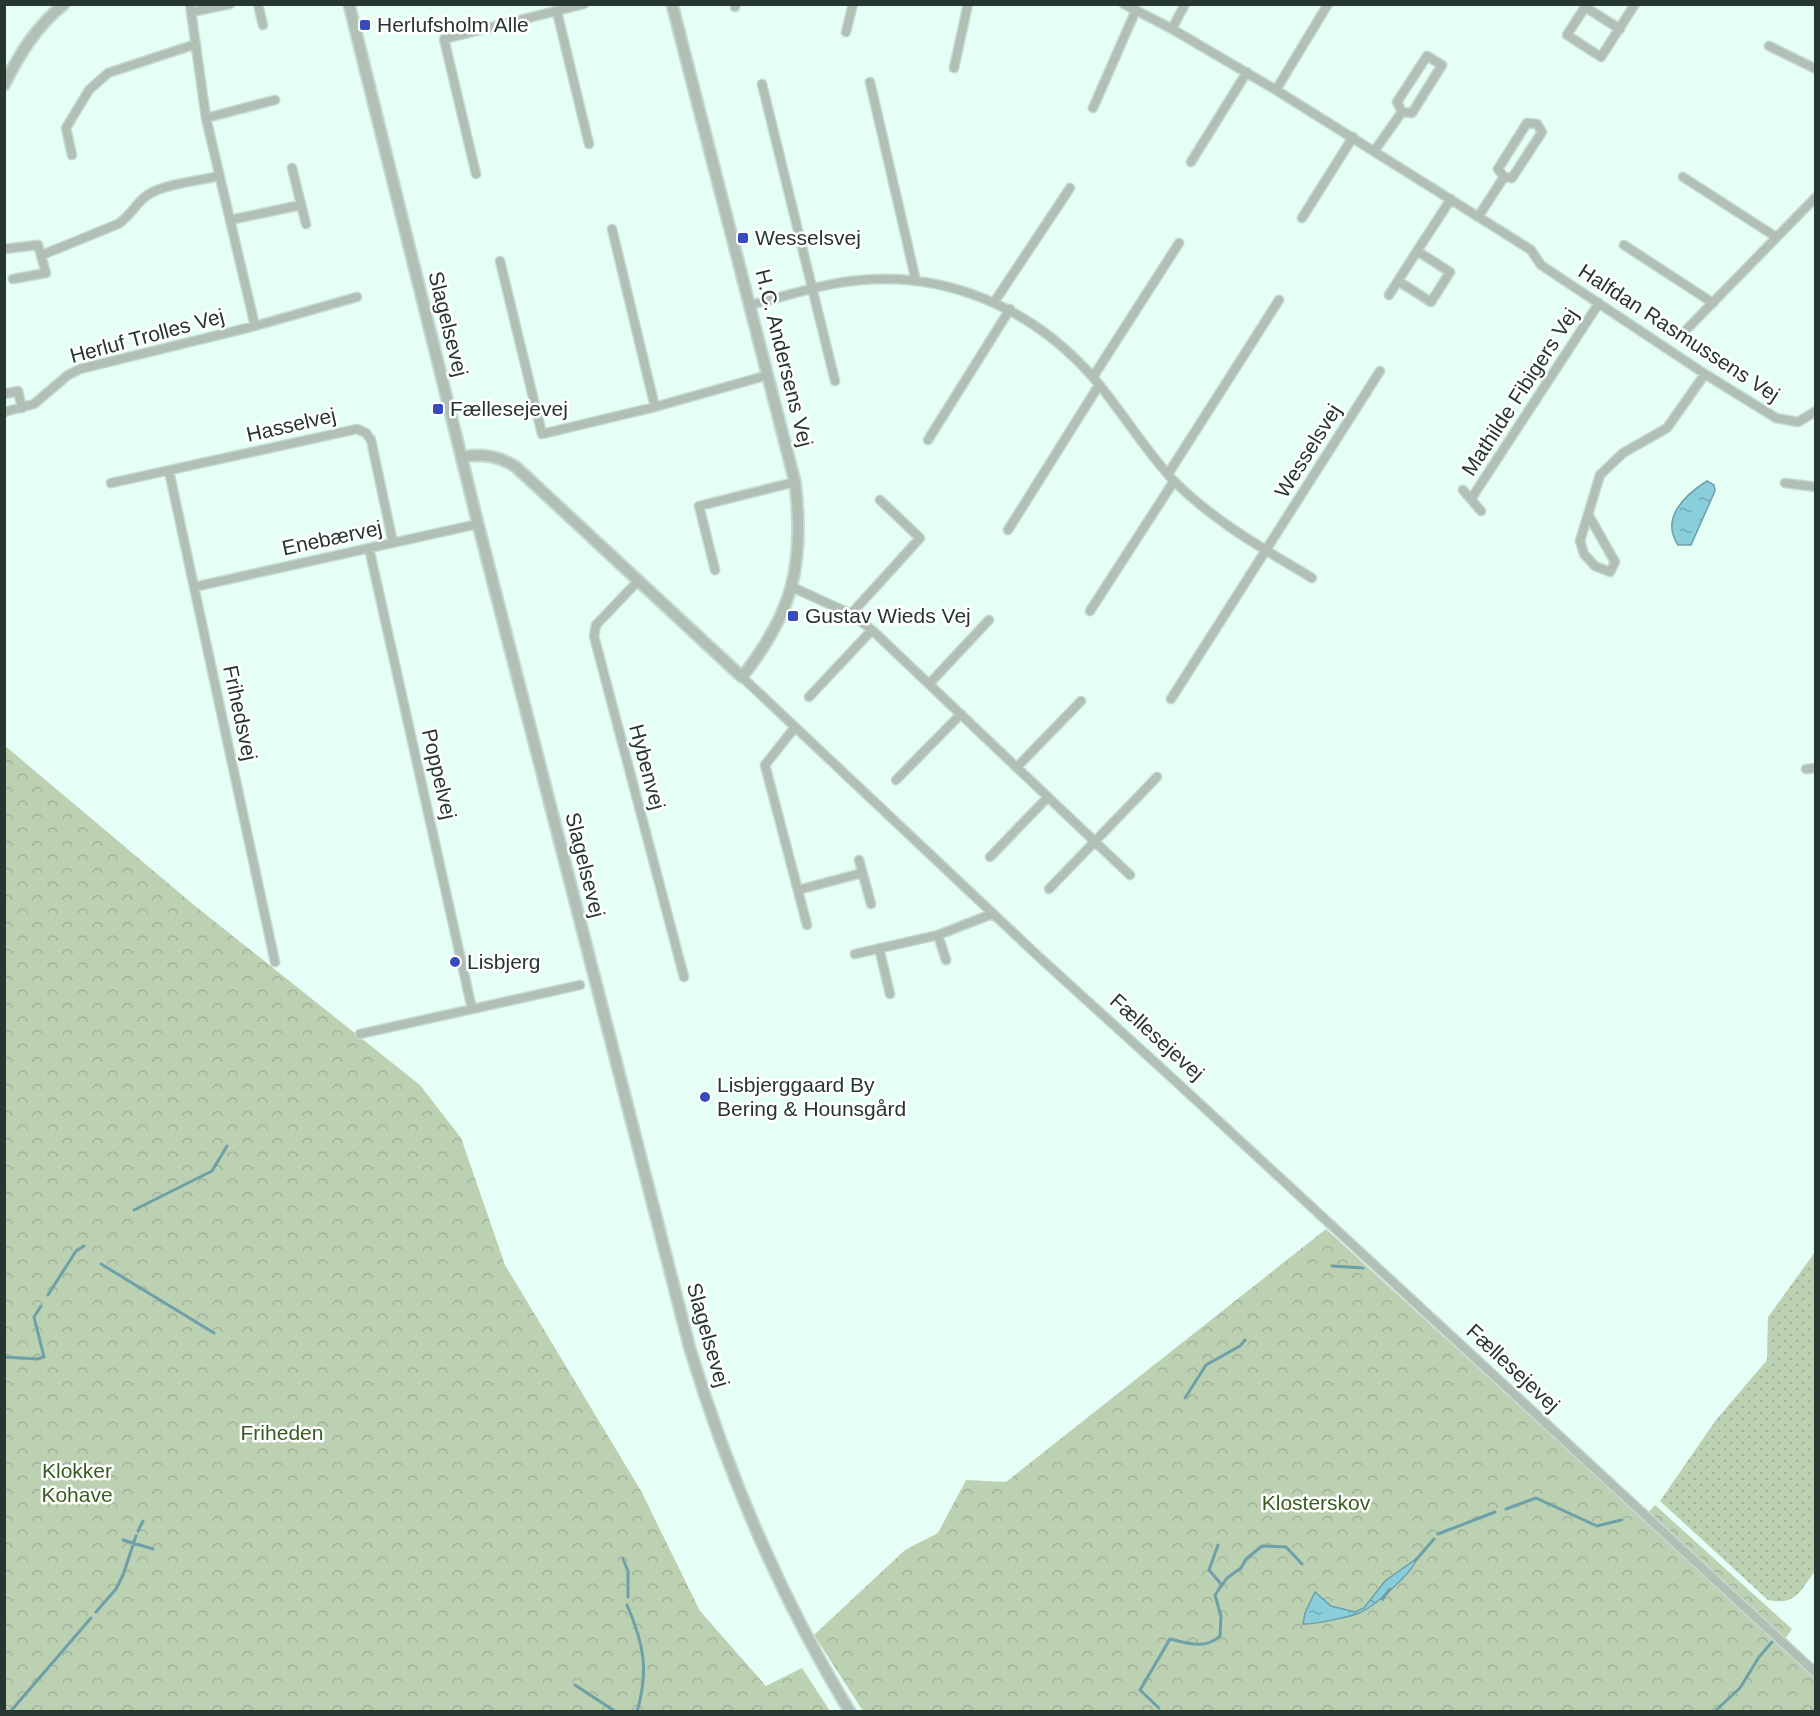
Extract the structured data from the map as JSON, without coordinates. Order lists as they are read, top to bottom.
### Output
{
  "streets": {
    "street": [
      "Slagelsevej",
      "Halfdan Rasmussens Vej",
      "Herluf Trolles Vej",
      "H.C. Andersens Vej",
      "Mathilde Fibigers Vej",
      "Hasselvej",
      "Wesselsvej",
      "Enebærvej",
      "Frihedsvej",
      "Hybenvej",
      "Poppelvej",
      "Fællesejevej"
    ]
  },
  "crossings": [
    ["Slagelsevej", "Enebærvej"],
    ["Slagelsevej", "Fællesejevej"],
    ["Halfdan Rasmussens Vej", "Mathilde Fibigers Vej"],
    ["H.C. Andersens Vej", "Fællesejevej"],
    ["Hasselvej", "Enebærvej"],
    ["Hasselvej", "Frihedsvej"],
    ["Enebærvej", "Frihedsvej"],
    ["Enebærvej", "Poppelvej"],
    ["Hybenvej", "Fællesejevej"]
  ],
  "parks": ["Friheden", "Klokker Kohave", "Klosterskov"],
  "places": {
    "transit": [
      "Herlufsholm Alle",
      "Wesselsvej",
      "Fællesejevej",
      "Gustav Wieds Vej"
    ],
    "other": ["Lisbjerg", "Lisbjerggaard By Bering & Hounsgård"]
  }
}
